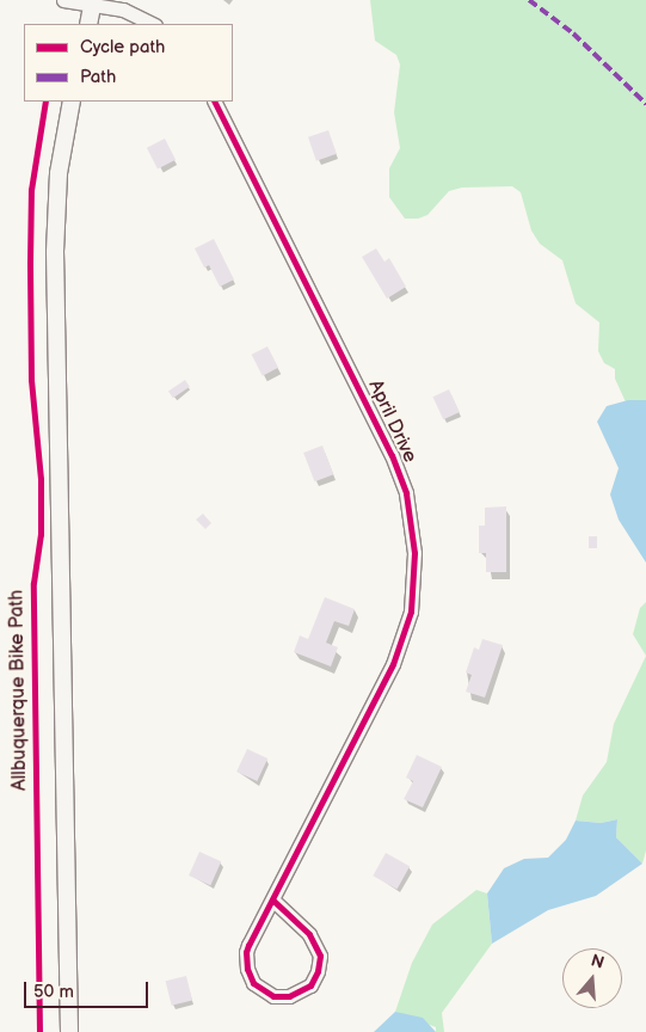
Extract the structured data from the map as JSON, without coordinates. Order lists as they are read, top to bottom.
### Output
{
  "streets": {
    "street": ["April Drive"],
    "cycle path": ["Allbuquerque Bike Path"]
  },
  "legend": ["Cycle path", "Path"],
  "scale_bar": "50 m",
  "north": "top"
}
